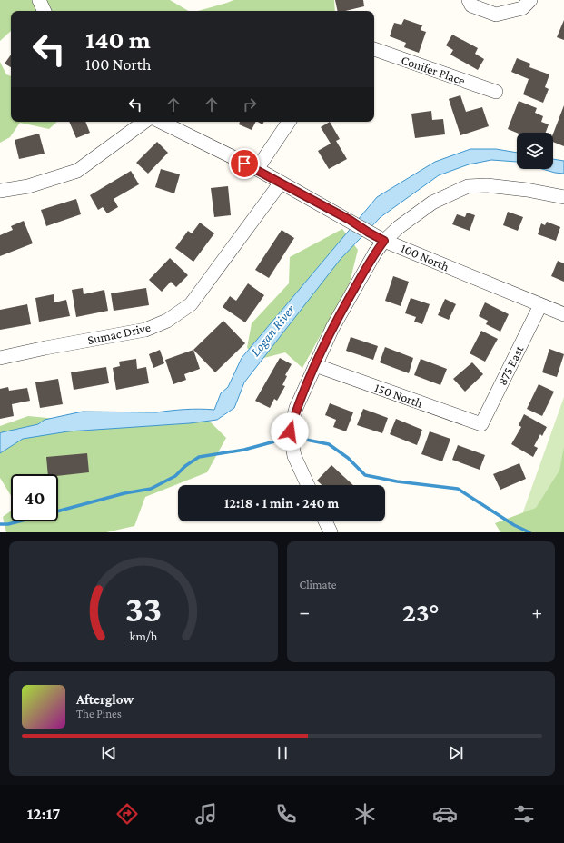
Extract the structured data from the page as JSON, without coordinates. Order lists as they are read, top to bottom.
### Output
{
  "streets": {
    "street": [
      "Conifer Place",
      "100 North",
      "Sumac Drive",
      "875 East",
      "150 North"
    ]
  },
  "crossings": [
    ["100 North", "Sumac Drive"],
    ["100 North", "875 East"],
    ["875 East", "150 North"]
  ],
  "water": ["Logan River"],
  "page": {
    "turn": ["140 m", "100 North"],
    "limit": "40",
    "trip": "12:18 · 1 min · 240 m",
    "tile": "Climate",
    "heat": ["−", "23°", "+"],
    "song": ["Afterglow", "The Pines"],
    "tabs": "12:17",
    "gauge": ["33", "km/h"]
  }
}
